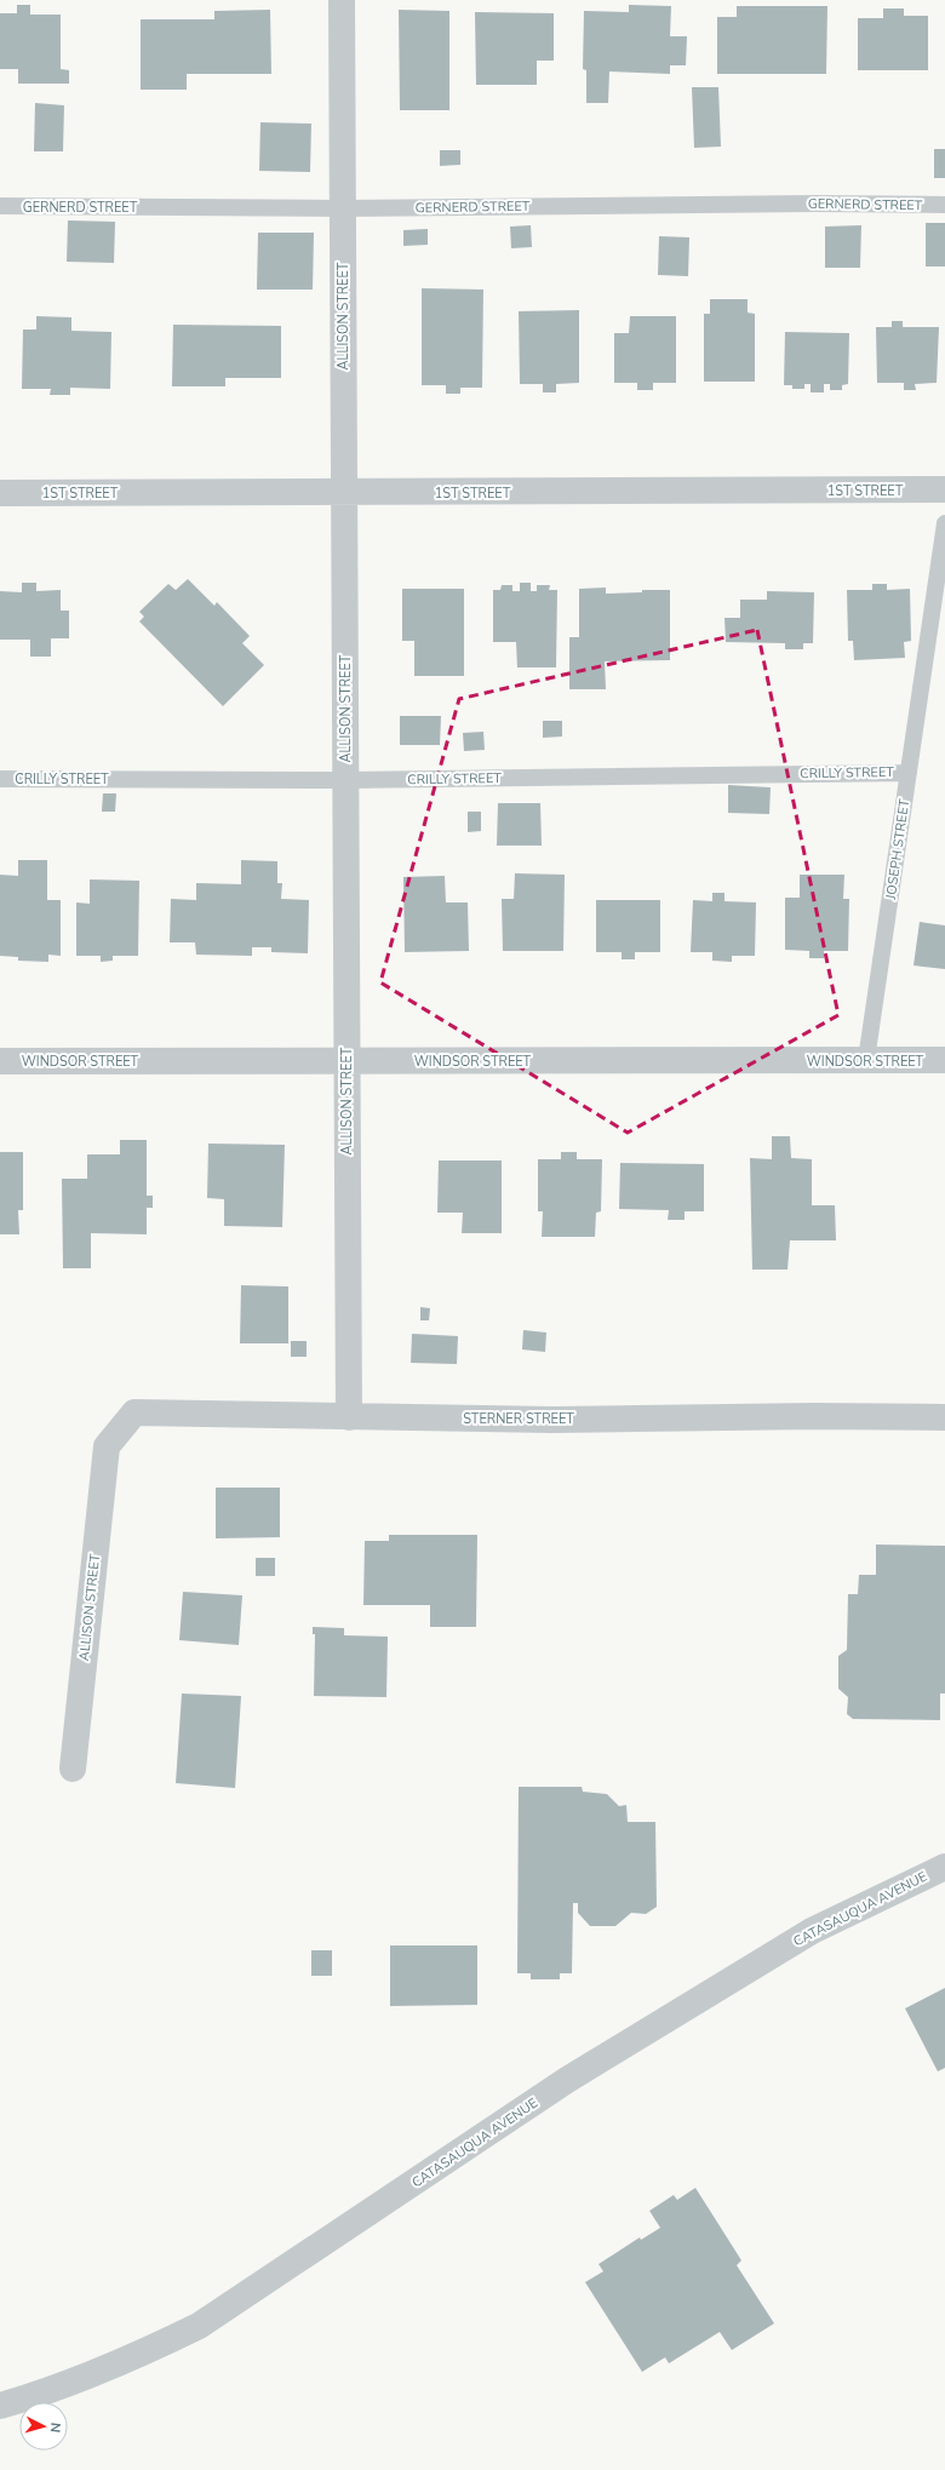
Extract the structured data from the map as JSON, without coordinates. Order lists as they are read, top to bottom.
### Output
{
  "streets": {
    "street": [
      "ALLISON STREET",
      "1ST STREET",
      "WINDSOR STREET",
      "STERNER STREET",
      "CATASAUQUA AVENUE"
    ],
    "lane": ["GERNERD STREET", "CRILLY STREET", "JOSEPH STREET"]
  },
  "crossings": [
    ["GERNERD STREET", "ALLISON STREET"],
    ["ALLISON STREET", "1ST STREET"],
    ["ALLISON STREET", "CRILLY STREET"],
    ["ALLISON STREET", "WINDSOR STREET"],
    ["ALLISON STREET", "STERNER STREET"],
    ["CRILLY STREET", "JOSEPH STREET"],
    ["JOSEPH STREET", "WINDSOR STREET"]
  ],
  "north": "right"
}
